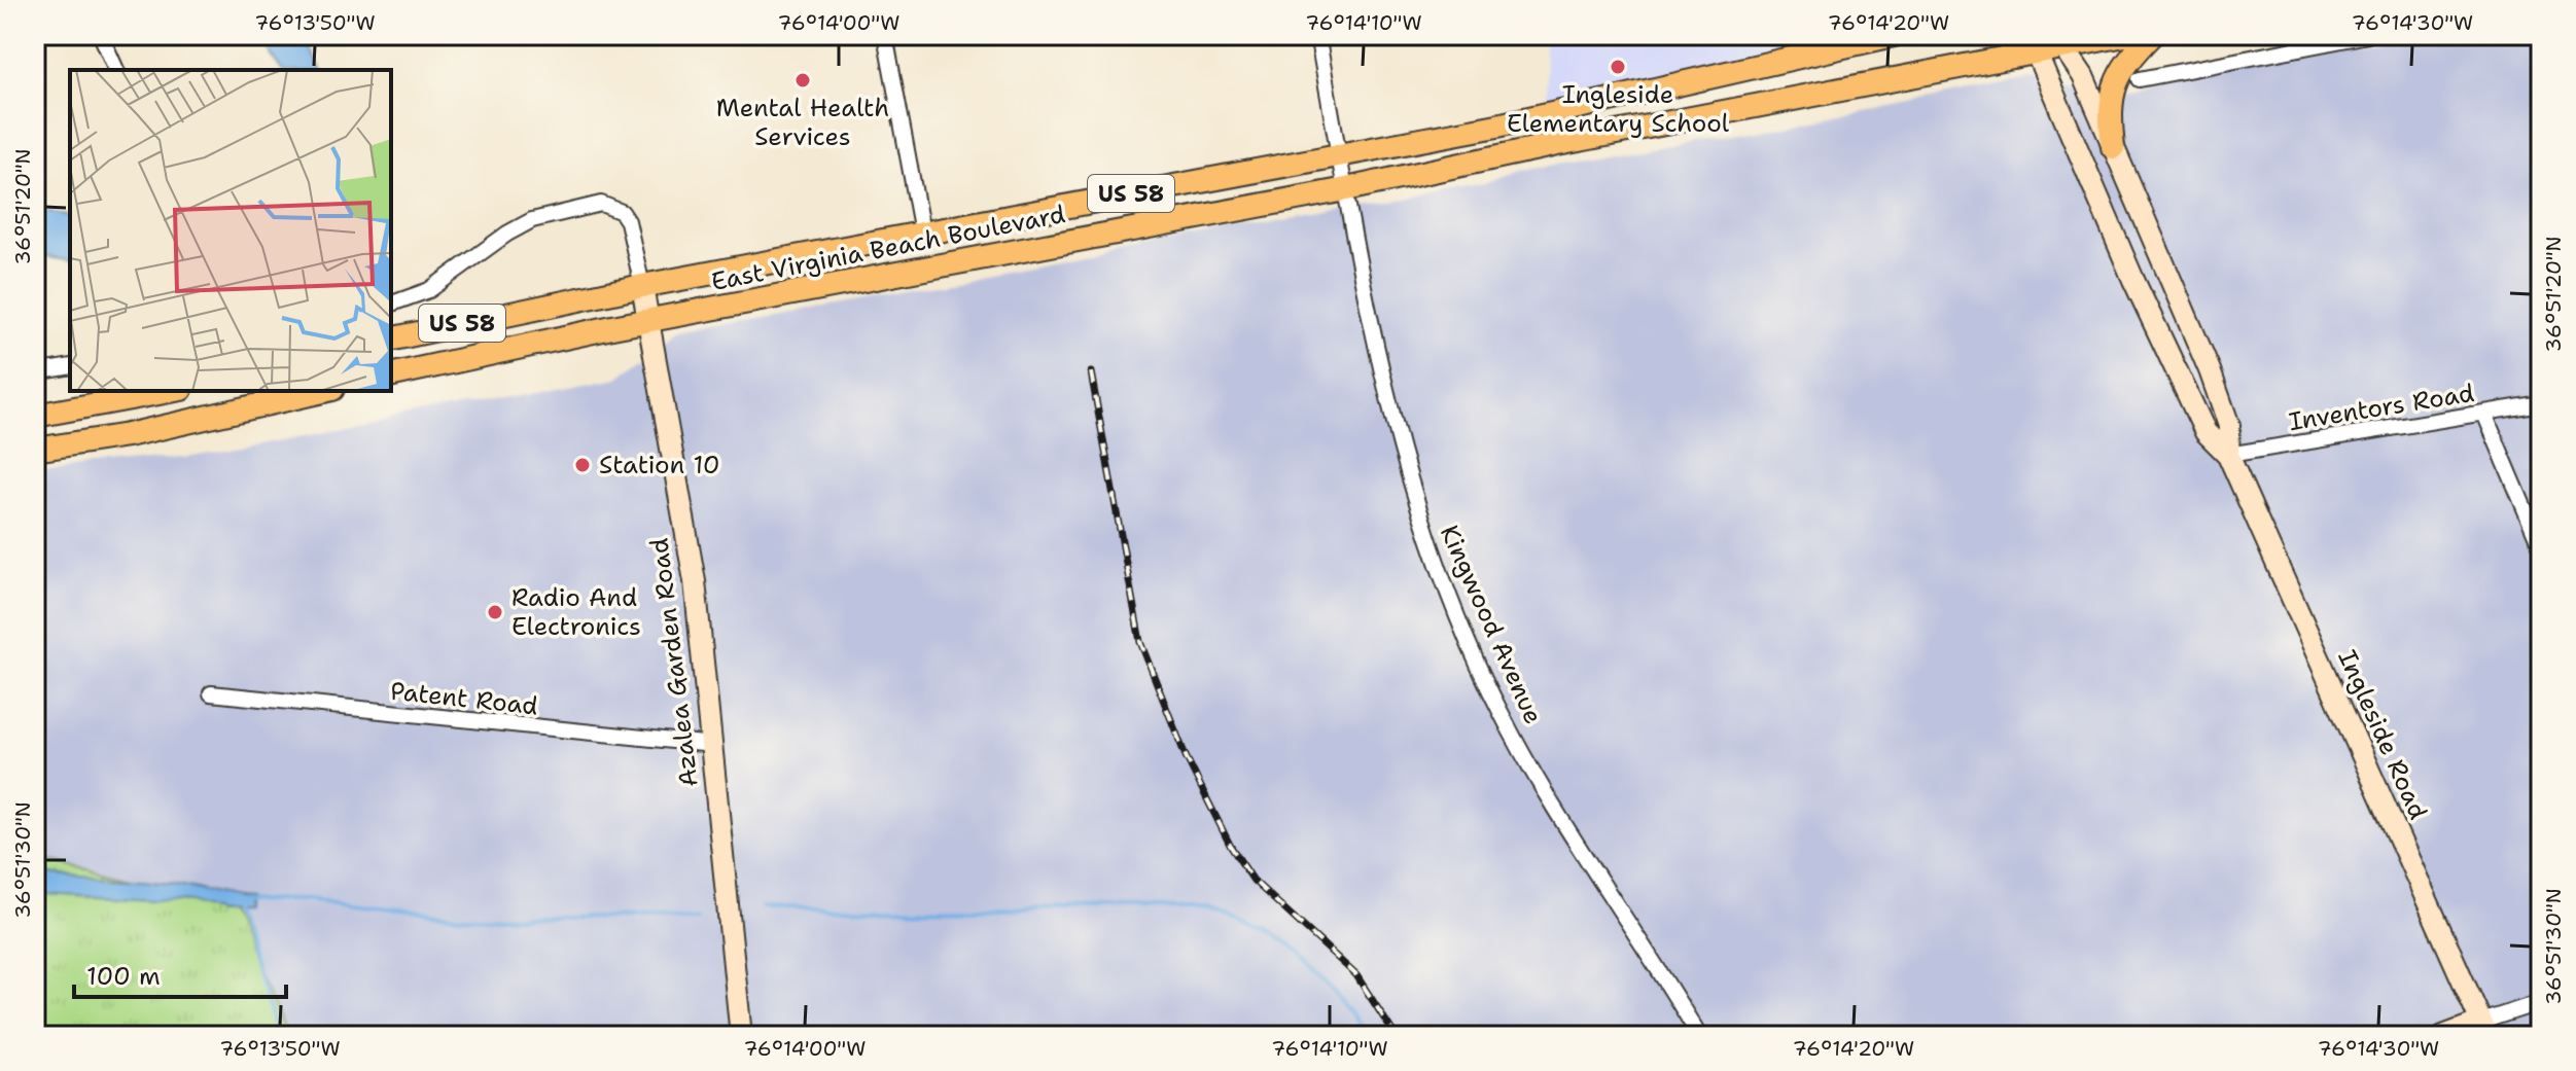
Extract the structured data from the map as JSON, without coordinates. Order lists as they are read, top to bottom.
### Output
{
  "streets": {
    "main road": ["US 58", "East Virginia Beach Boulevard"],
    "street": [
      "Inventors Road",
      "Kingwood Avenue",
      "Azalea Garden Road",
      "Patent Road",
      "Ingleside Road"
    ]
  },
  "crossings": [
    ["East Virginia Beach Boulevard", "Kingwood Avenue"],
    ["East Virginia Beach Boulevard", "Azalea Garden Road"],
    ["East Virginia Beach Boulevard", "Ingleside Road"],
    ["Inventors Road", "Ingleside Road"],
    ["Azalea Garden Road", "Patent Road"]
  ],
  "places": [
    "Ingleside Elementary School",
    "Mental Health Services",
    "Station 10",
    "Radio And Electronics"
  ],
  "scale_bar": "100 m",
  "coordinates": [
    "76°13'50\"W",
    "76°14'00\"W",
    "76°14'10\"W",
    "76°14'20\"W",
    "76°14'30\"W",
    "36°51'20\"N",
    "36°51'30\"N"
  ]
}
